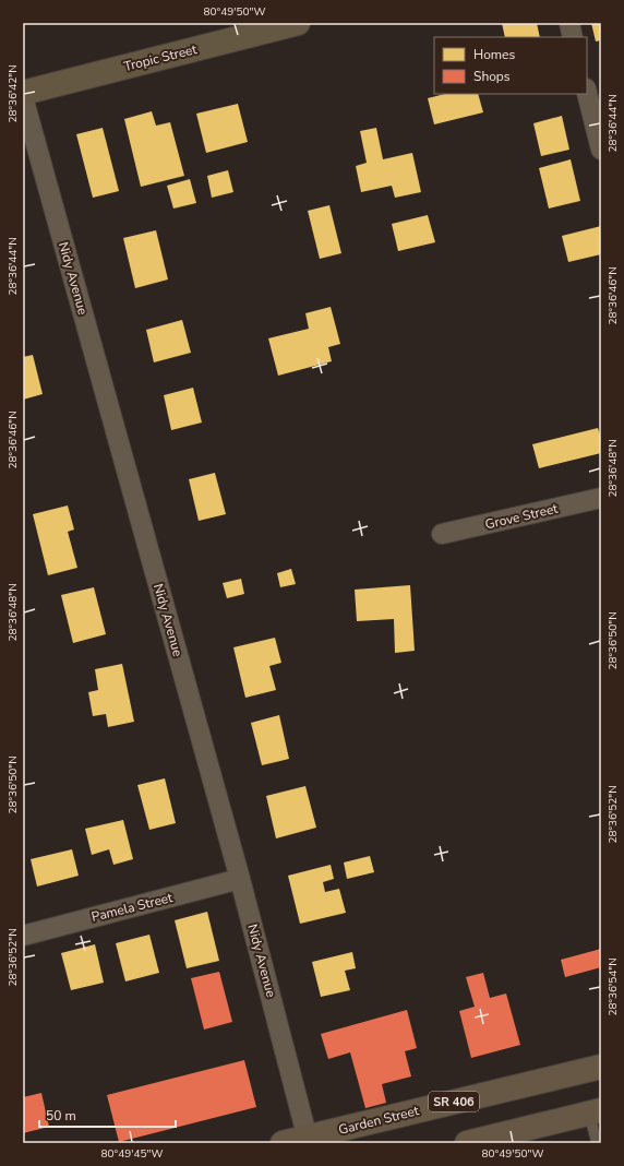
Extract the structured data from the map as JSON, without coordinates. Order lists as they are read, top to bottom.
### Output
{
  "streets": {
    "main road": ["SR 406", "Garden Street"],
    "street": [
      "Tropic Street",
      "Nidy Avenue",
      "Grove Street",
      "Pamela Street"
    ]
  },
  "crossings": [
    ["Nidy Avenue", "Pamela Street"],
    ["Nidy Avenue", "Garden Street"]
  ],
  "legend": ["Homes", "Shops"],
  "scale_bar": "50 m",
  "coordinates": [
    "80°49'50\"W",
    "28°36'42\"N",
    "28°36'44\"N",
    "28°36'46\"N",
    "28°36'48\"N",
    "28°36'50\"N",
    "28°36'52\"N",
    "28°36'54\"N",
    "80°49'45\"W"
  ]
}
